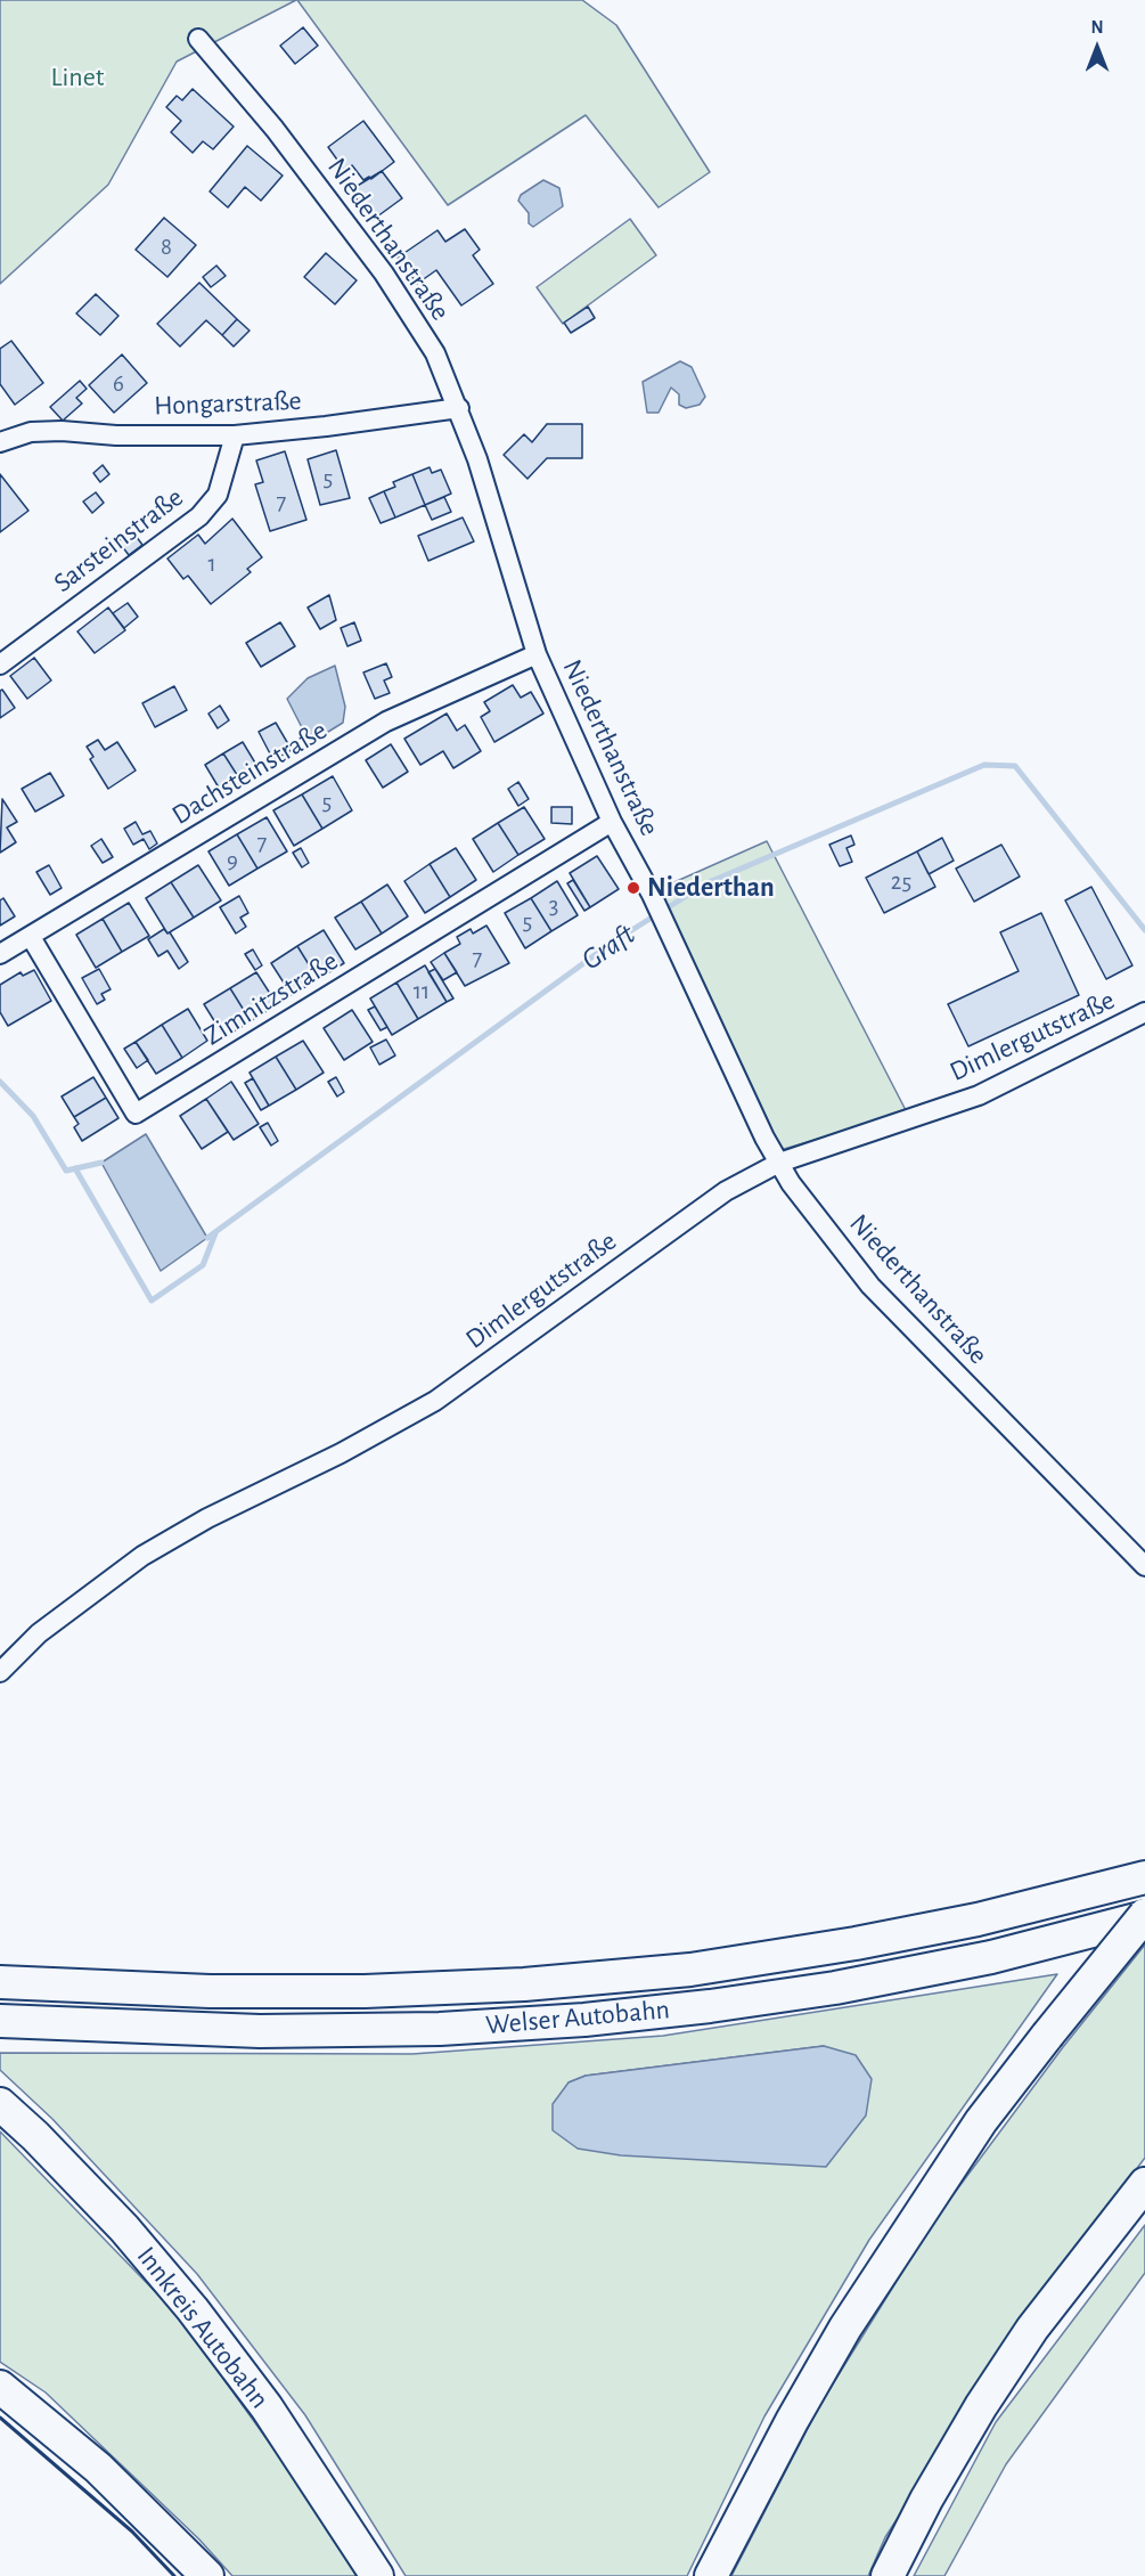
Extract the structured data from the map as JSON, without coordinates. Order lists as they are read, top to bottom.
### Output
{
  "streets": {
    "highway": ["Welser Autobahn", "Innkreis Autobahn"],
    "street": [
      "Niederthanstraße",
      "Hongarstraße",
      "Sarsteinstraße",
      "Dachsteinstraße",
      "Zimnitzstraße",
      "Dimlergutstraße"
    ]
  },
  "crossings": [
    ["Niederthanstraße", "Hongarstraße"],
    ["Niederthanstraße", "Dachsteinstraße"],
    ["Niederthanstraße", "Zimnitzstraße"],
    ["Niederthanstraße", "Dimlergutstraße"],
    ["Hongarstraße", "Sarsteinstraße"],
    ["Dachsteinstraße", "Zimnitzstraße"]
  ],
  "water": ["Graft"],
  "parks": ["Linet"],
  "places": ["Niederthan"],
  "house_numbers": [
    "8",
    "6",
    "5",
    "7",
    "1",
    "5",
    "7",
    "9",
    "25",
    "3",
    "5",
    "7",
    "11"
  ],
  "north": "top"
}
